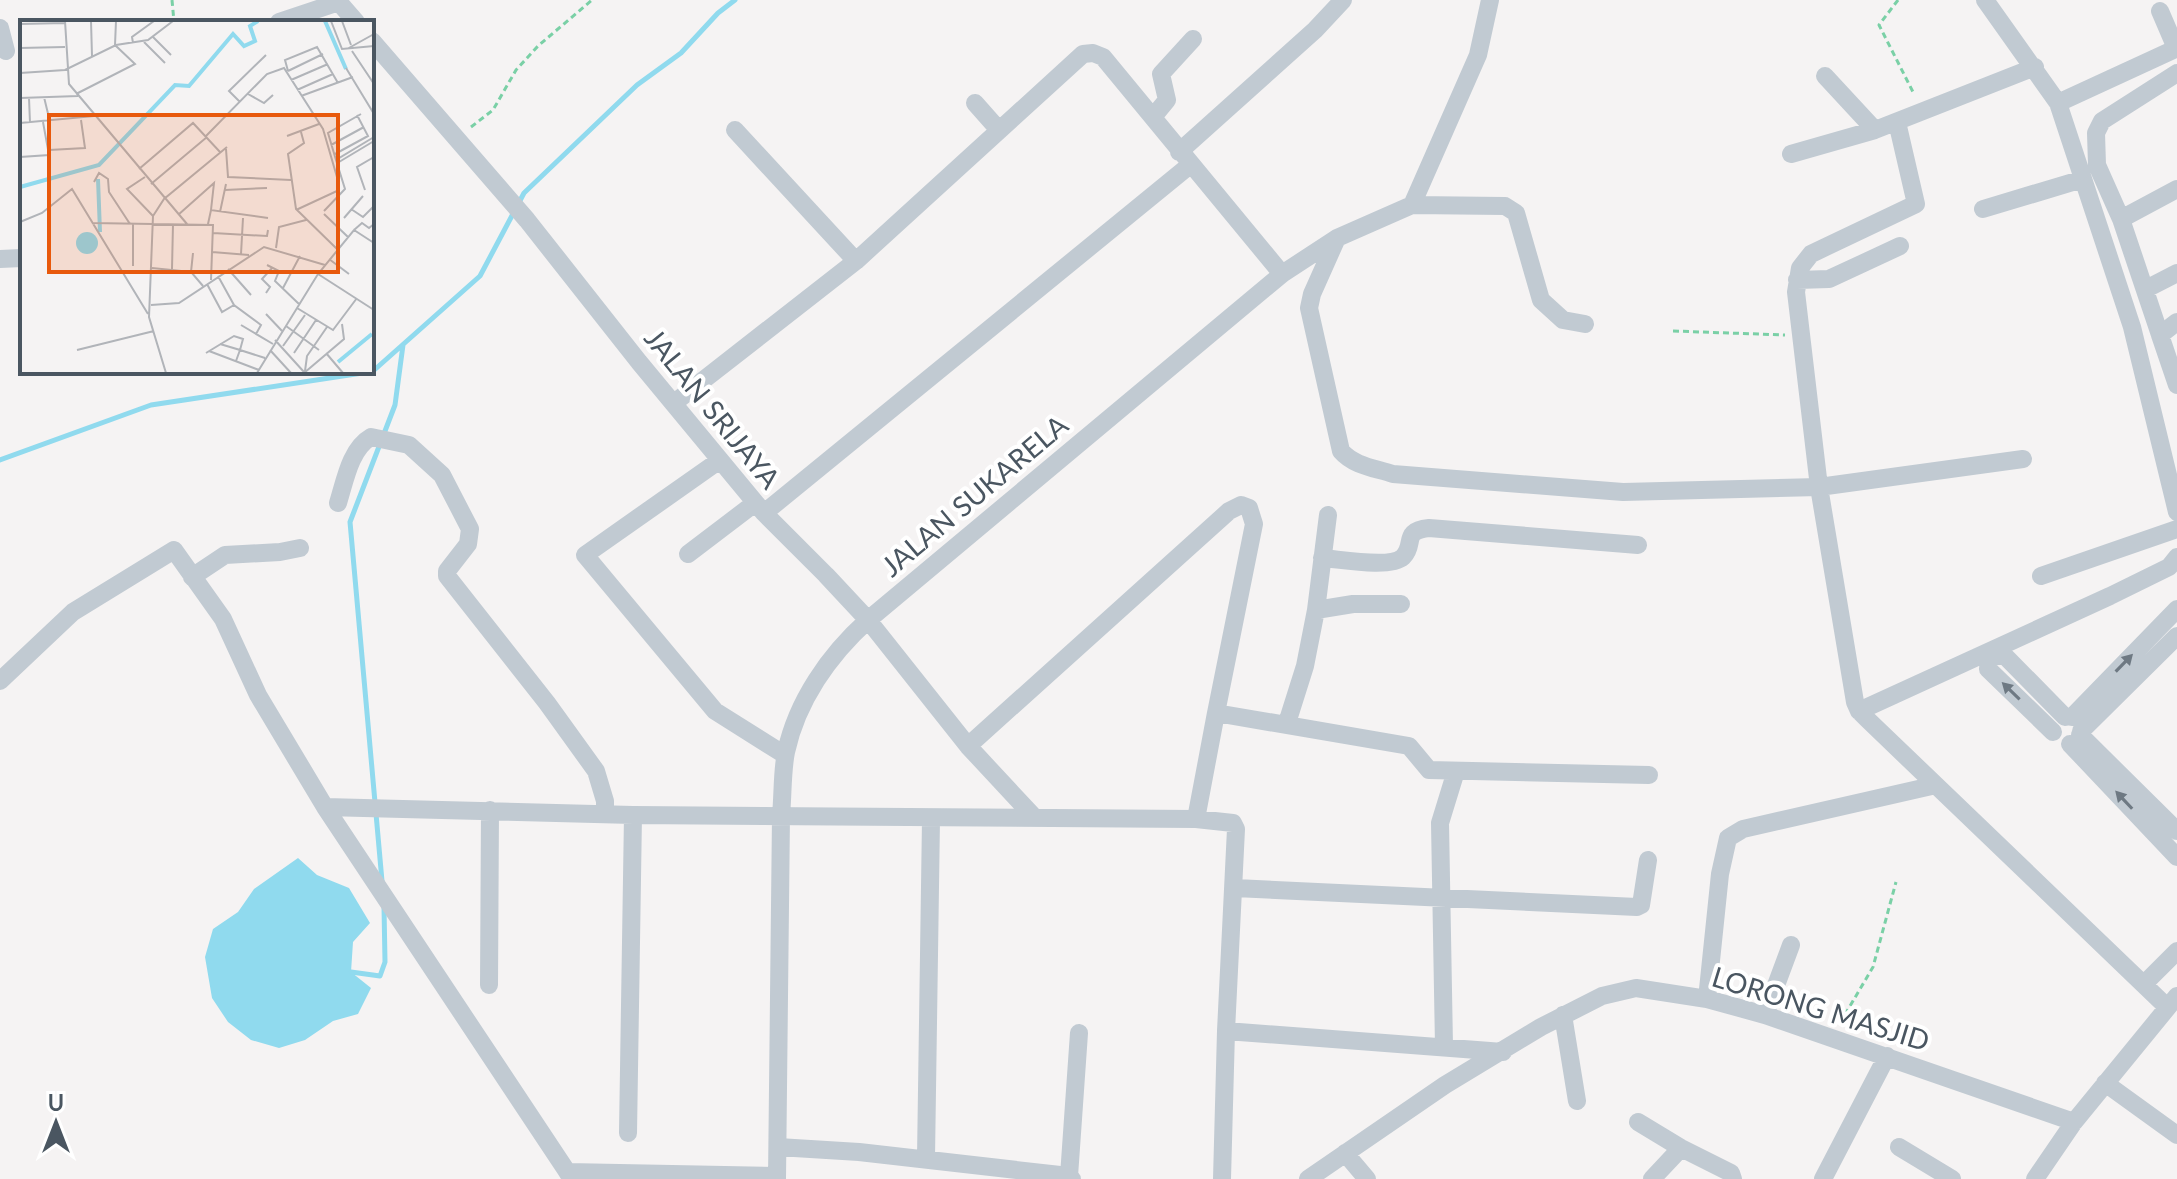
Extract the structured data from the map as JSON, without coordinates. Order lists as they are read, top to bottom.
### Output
{
  "streets": {
    "street": ["JALAN SRIJAYA", "JALAN SUKARELA", "LORONG MASJID"]
  },
  "crossings": [
    ["JALAN SRIJAYA", "JALAN SUKARELA"]
  ],
  "north": "top"
}
